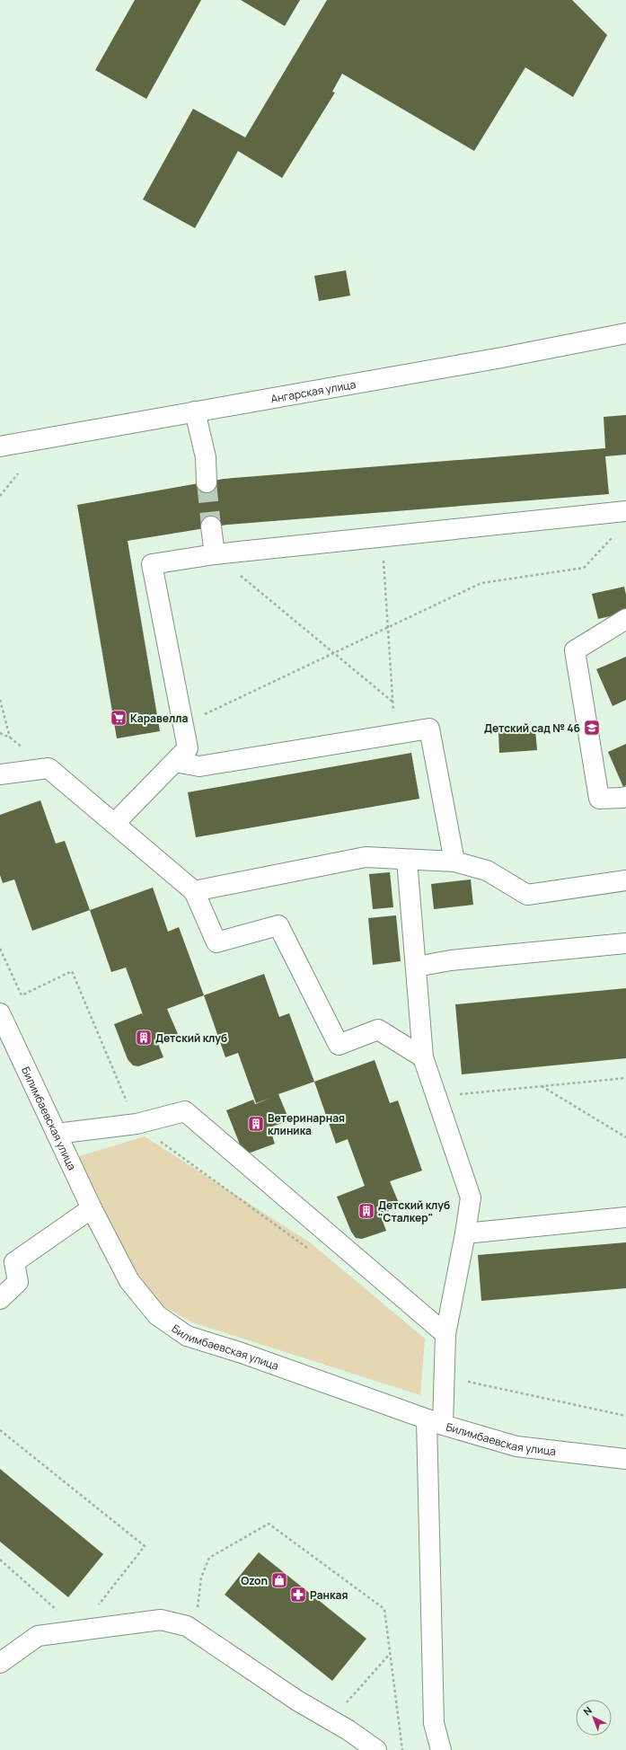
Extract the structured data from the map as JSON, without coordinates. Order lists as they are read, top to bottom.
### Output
{
  "streets": {
    "main road": ["Ангарская улица", "Билимбаевская улица"]
  },
  "places": {
    "supermarket": ["Каравелла"],
    "school or university": ["Детский сад № 46"],
    "building": ["Детский клуб", "Ветеринарная клиника", "Детский клуб \"Сталкер\""],
    "shop": ["Ozon"],
    "pharmacy": ["Ранкая"]
  },
  "north": "top left"
}
